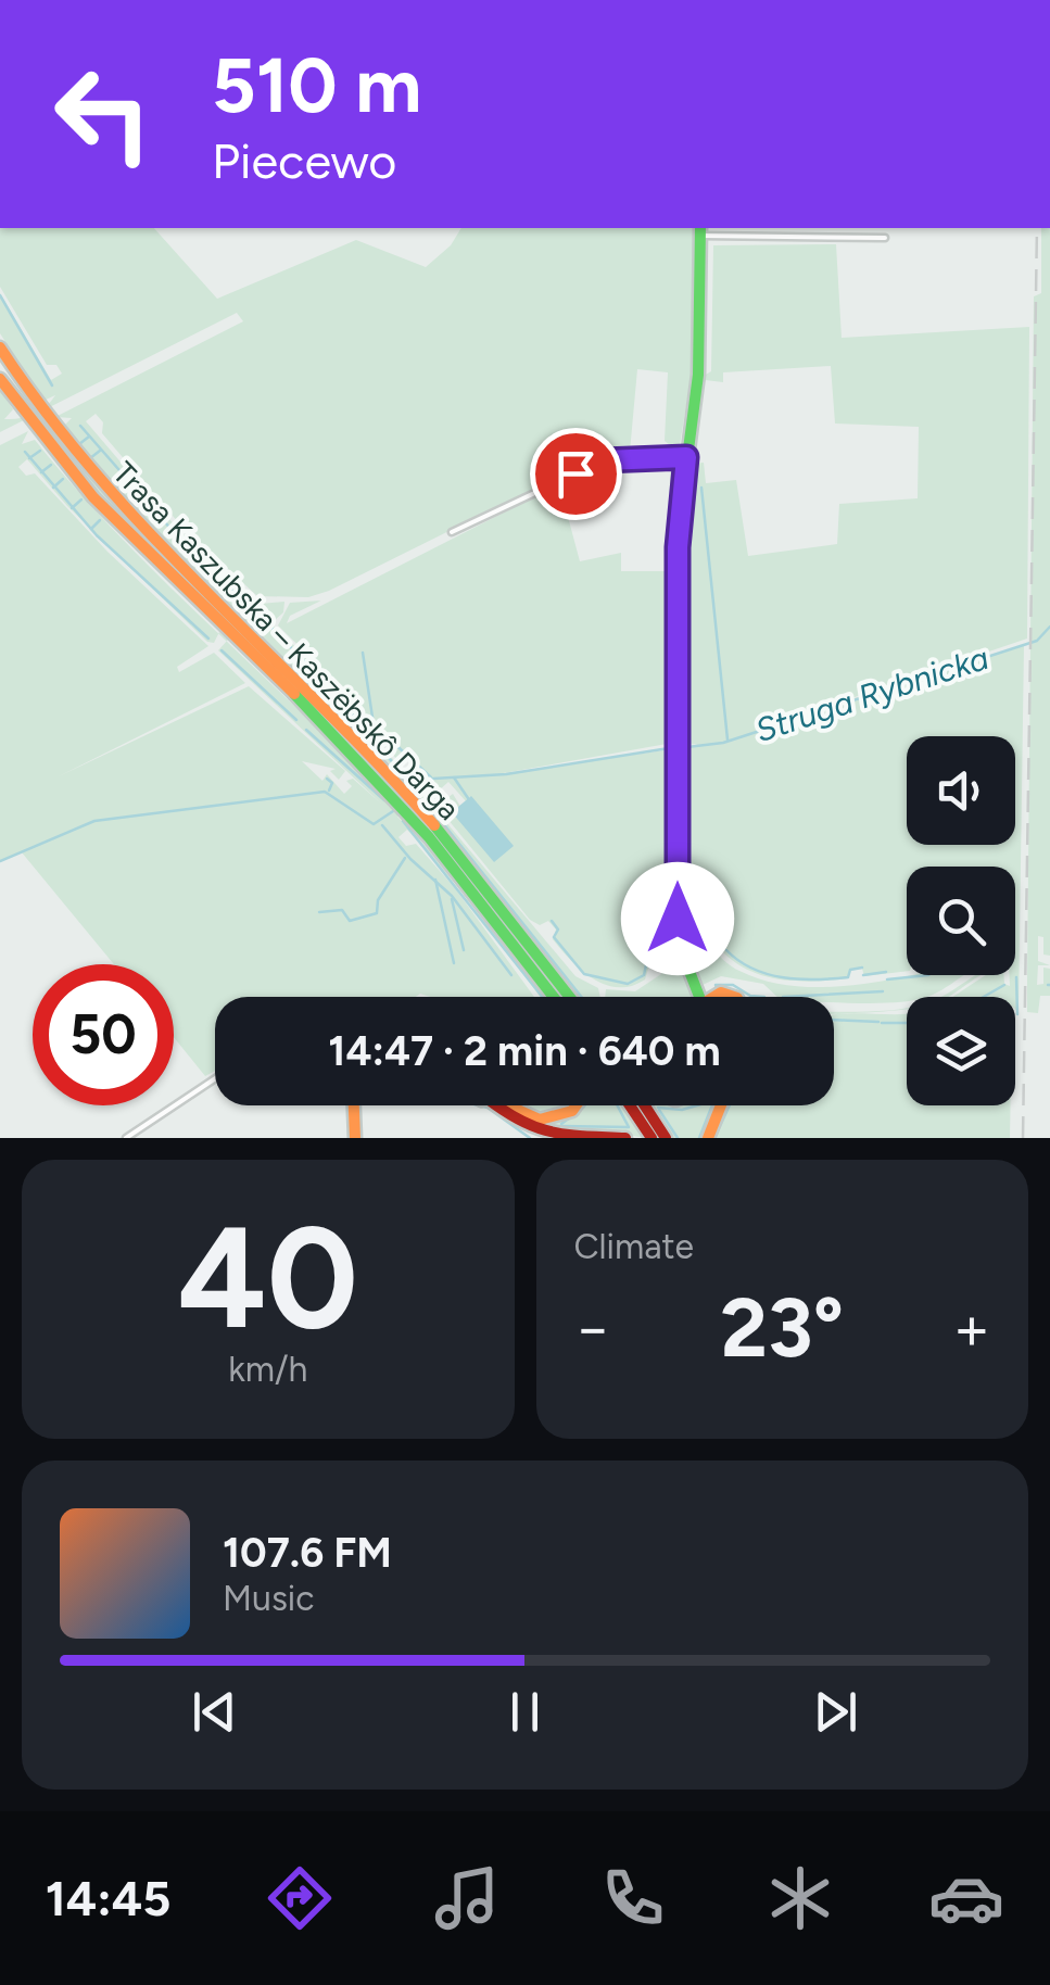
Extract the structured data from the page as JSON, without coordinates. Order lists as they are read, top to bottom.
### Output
{
  "streets": {
    "main road": ["Trasa Kaszubska – Kaszëbskô Darga"]
  },
  "water": ["Struga Rybnicka"],
  "page": {
    "turn": ["510 m", "Piecewo"],
    "limit": "50",
    "trip": "14:47 · 2 min · 640 m",
    "tile": [
      ["40", "km/h"],
      "Climate"
    ],
    "heat": ["−", "23°", "+"],
    "song": ["107.6 FM", "Music"],
    "tabs": "14:45"
  }
}
